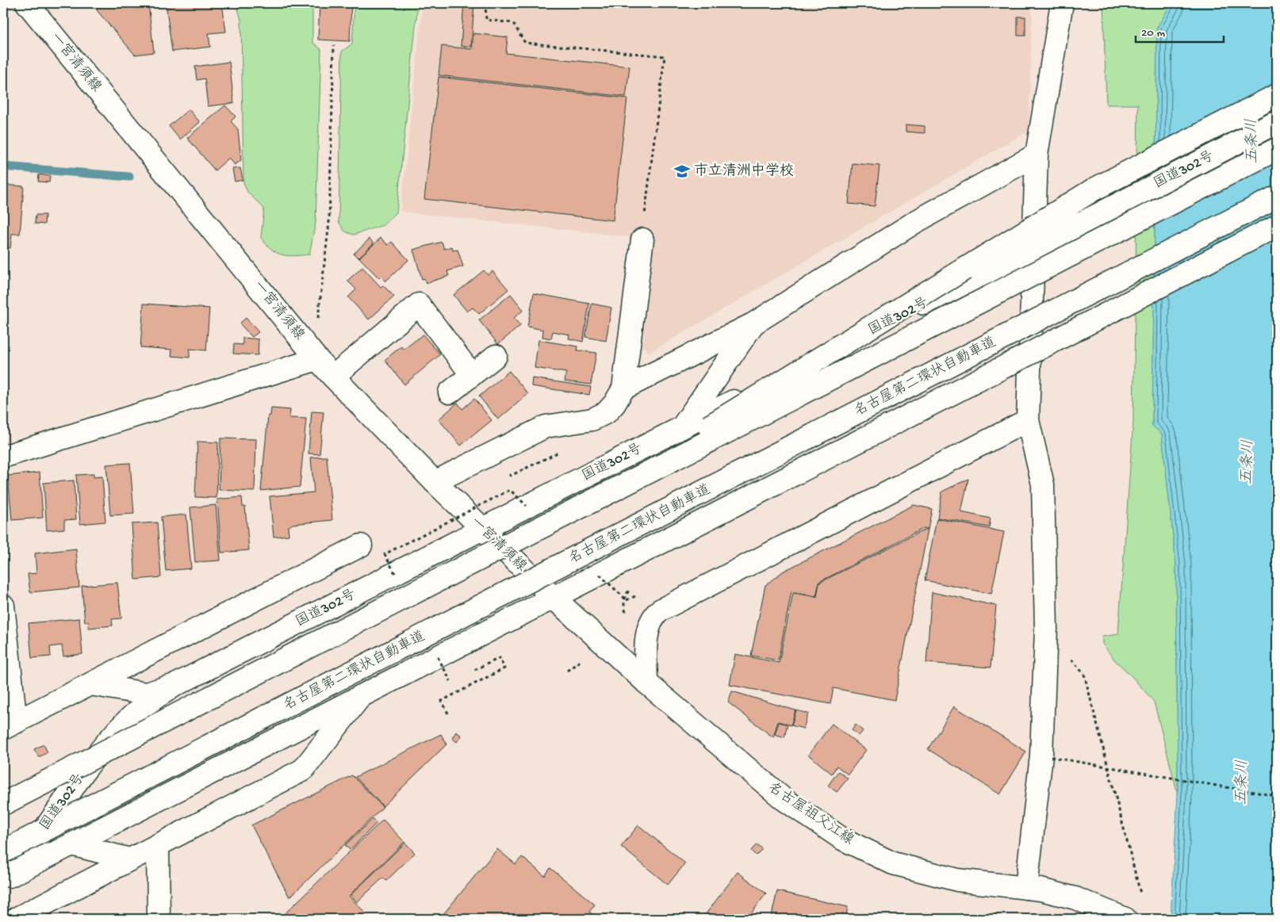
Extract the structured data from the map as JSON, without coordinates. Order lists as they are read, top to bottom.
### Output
{
  "streets": {
    "main road": [
      "一宮清須線",
      "国道302号",
      "名古屋第二環状自動車道",
      "名古屋祖父江線"
    ]
  },
  "crossings": [
    ["一宮清須線", "国道302号"],
    ["一宮清須線", "名古屋祖父江線"],
    ["国道302号", "名古屋祖父江線"]
  ],
  "water": ["五条川"],
  "places": {
    "school or university": ["市立清洲中学校"]
  },
  "scale_bar": "20 m"
}
